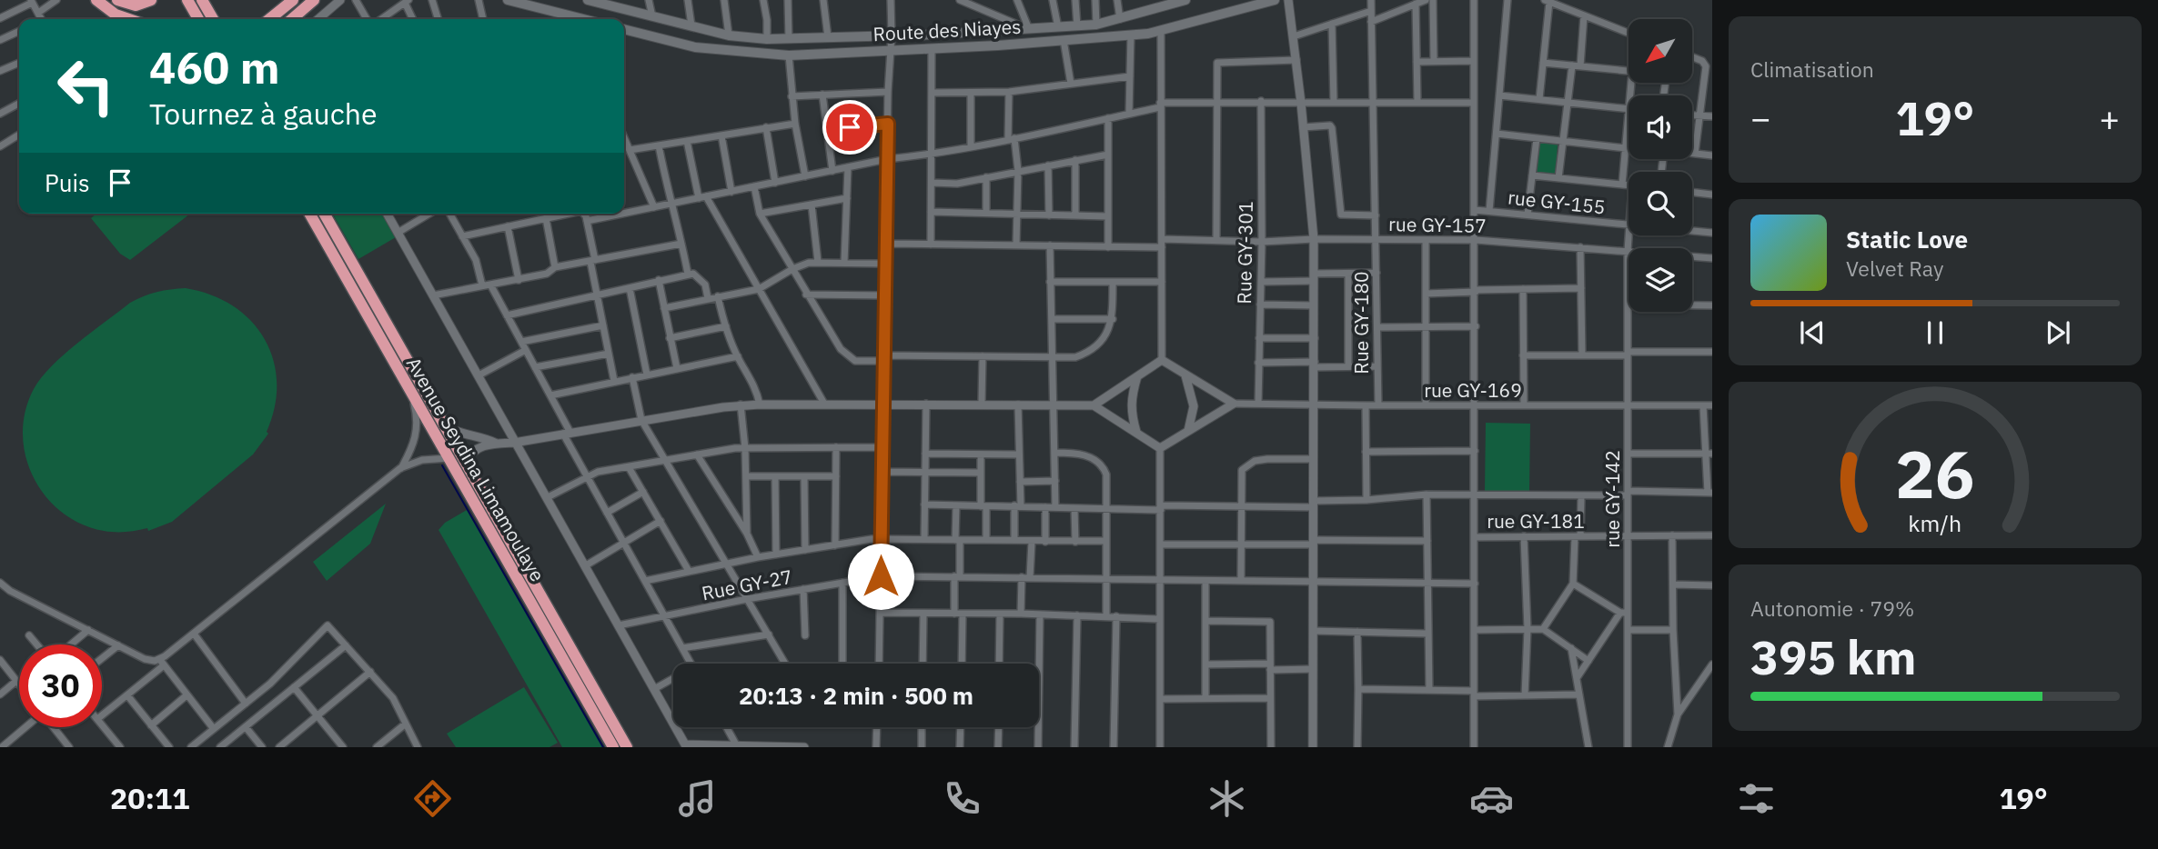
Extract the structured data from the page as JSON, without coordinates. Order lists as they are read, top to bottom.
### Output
{
  "streets": {
    "highway": ["Avenue Seydina Limamoulaye"],
    "main road": ["Route des Niayes"],
    "street": [
      "rue GY-155",
      "rue GY-157",
      "Rue GY-301",
      "Rue GY-180",
      "rue GY-169",
      "rue GY-142",
      "rue GY-181",
      "Rue GY-27"
    ]
  },
  "crossings": [
    ["rue GY-157", "Rue GY-301"],
    ["rue GY-157", "Rue GY-180"],
    ["rue GY-157", "rue GY-142"],
    ["Rue GY-301", "rue GY-169"],
    ["Rue GY-180", "rue GY-169"],
    ["rue GY-169", "rue GY-142"],
    ["rue GY-142", "rue GY-181"]
  ],
  "north": "bottom left",
  "page": {
    "tile": [
      "Climatisation",
      ["Autonomie · 79%", "395 km"]
    ],
    "turn": ["460 m", "Tournez à gauche"],
    "heat": ["−", "19°", "+"],
    "then": "Puis",
    "song": ["Static Love", "Velvet Ray"],
    "limit": "30",
    "trip": "20:13 · 2 min · 500 m",
    "tabs": ["20:11", "19°"],
    "gauge": ["26", "km/h"]
  }
}
